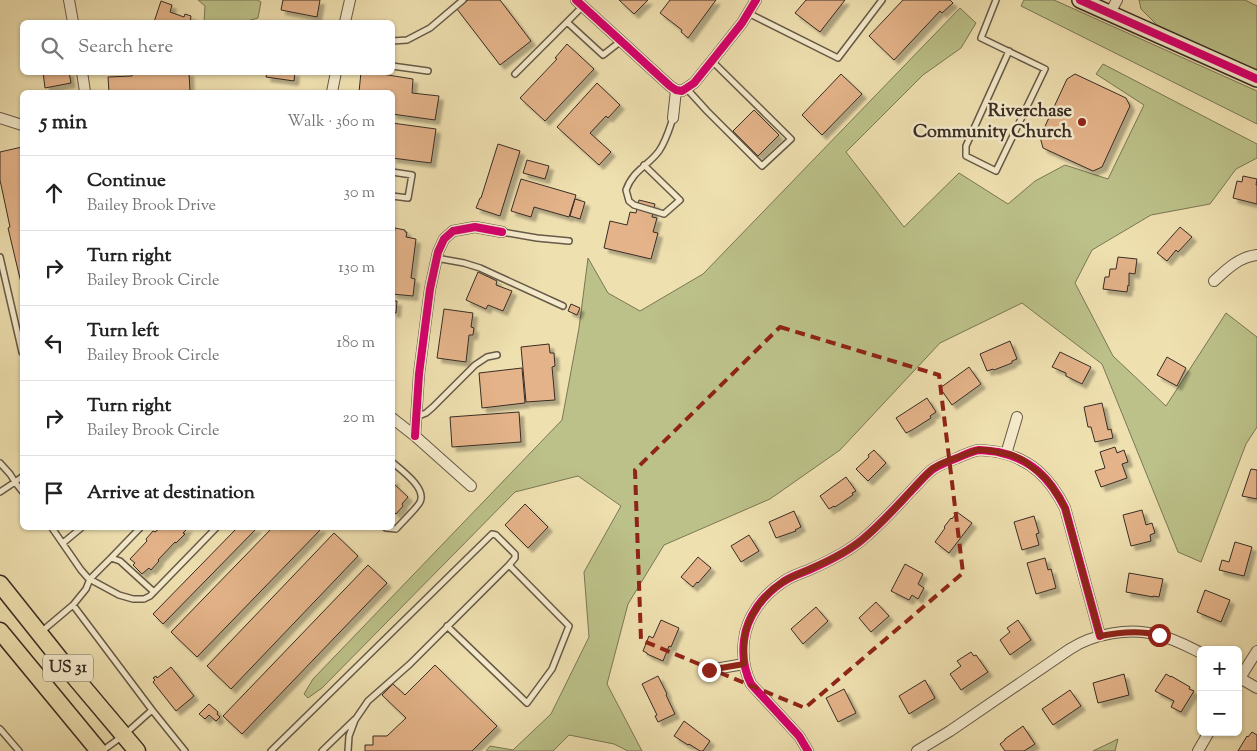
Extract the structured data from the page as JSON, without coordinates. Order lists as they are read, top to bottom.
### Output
{
  "streets": {
    "main road": ["US 31"]
  },
  "places": ["Riverchase Community Church"],
  "page": {
    "search": "Search here",
    "heading": ["5 min", "Walk · 360 m"],
    "list": [
      ["Continue", "Bailey Brook Drive", "30 m"],
      ["Turn right", "Bailey Brook Circle", "130 m"],
      ["Turn left", "Bailey Brook Circle", "180 m"],
      ["Turn right", "Bailey Brook Circle", "20 m"],
      "Arrive at destination"
    ],
    "map_buttons": ["+", "−"]
  }
}
